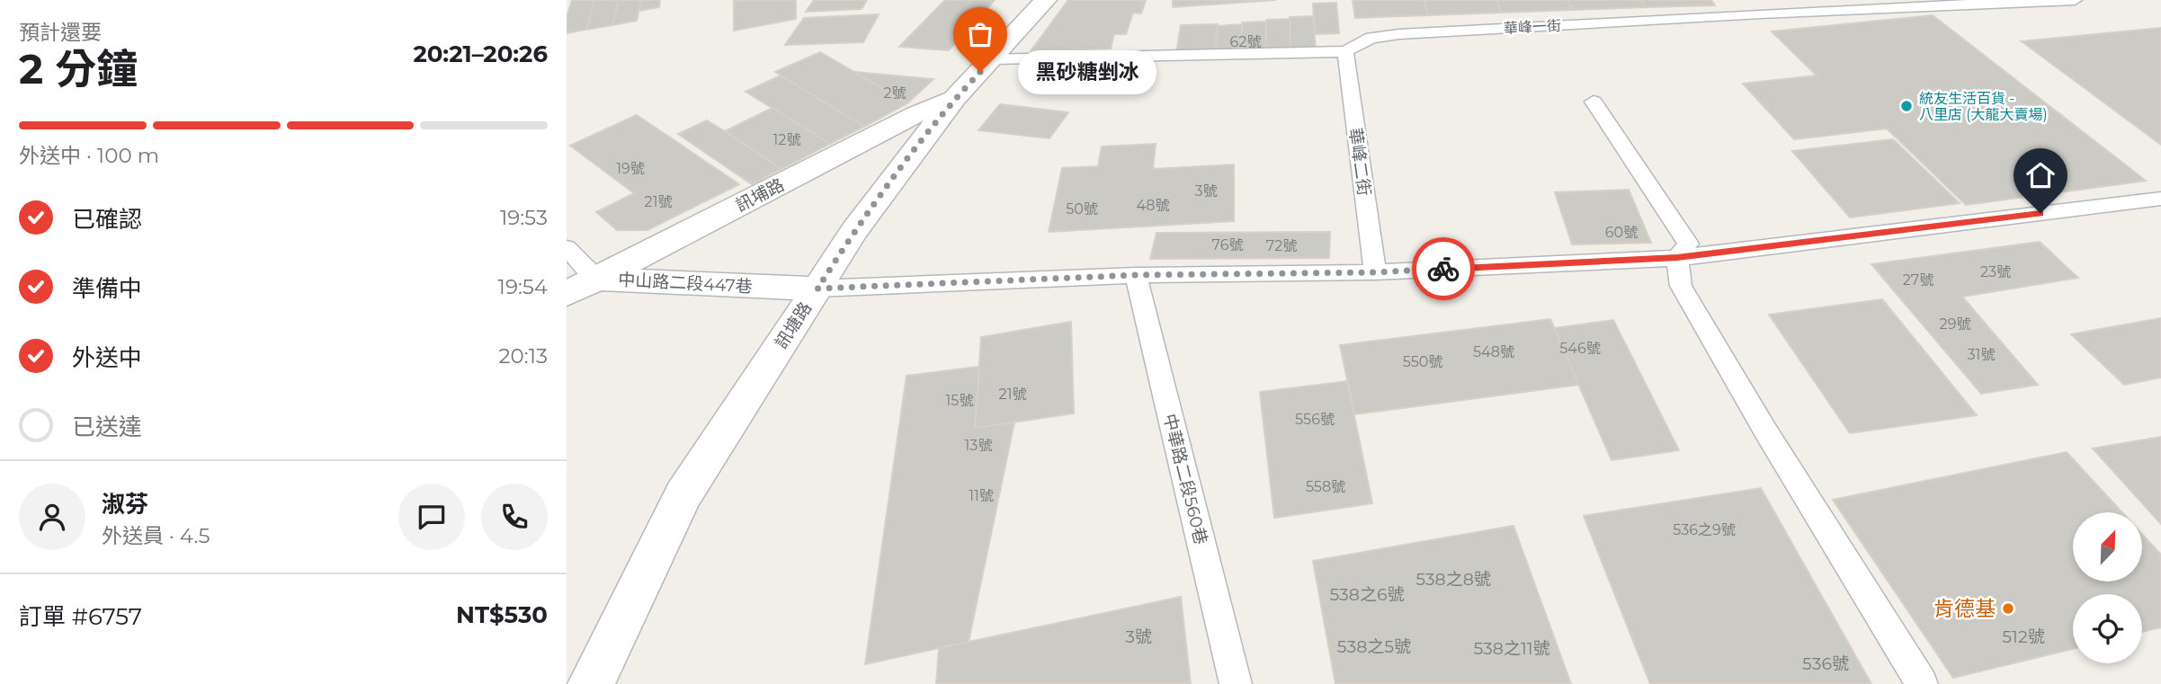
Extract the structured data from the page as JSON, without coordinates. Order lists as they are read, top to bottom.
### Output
{
  "streets": {
    "street": ["訊埔路", "中山路二段447巷", "訊塘路"],
    "lane": ["華峰一街", "華峰二街", "中華路二段560巷"]
  },
  "crossings": [
    ["華峰一街", "華峰二街"],
    ["華峰一街", "訊塘路"],
    ["訊埔路", "中山路二段447巷"],
    ["訊埔路", "訊塘路"],
    ["中山路二段447巷", "訊塘路"]
  ],
  "places": ["黑砂糖剉冰", "統友生活百貨 - 八里店 (大龍大賣場)", "肯德基"],
  "house_numbers": [
    "62號",
    "2號",
    "12號",
    "19號",
    "3號",
    "21號",
    "48號",
    "50號",
    "60號",
    "76號",
    "72號",
    "23號",
    "27號",
    "29號",
    "546號",
    "548號",
    "31號",
    "550號",
    "21號",
    "15號",
    "556號",
    "13號",
    "558號",
    "11號",
    "536之9號",
    "538之8號",
    "538之6號",
    "3號",
    "512號",
    "538之5號",
    "538之11號",
    "536號"
  ],
  "north": "top right",
  "page": {
    "heading": ["2 分鐘", "預計還要", "20:21–20:26"],
    "panel": [
      "淑芬",
      "外送員 · 4.5",
      "訂單 #6757",
      "NT$530"
    ],
    "bubble": "黑砂糖剉冰",
    "bar": "外送中 · 100 m",
    "list": [
      ["已確認", "19:53"],
      ["準備中", "19:54"],
      ["外送中", "20:13"],
      "已送達"
    ]
  }
}
